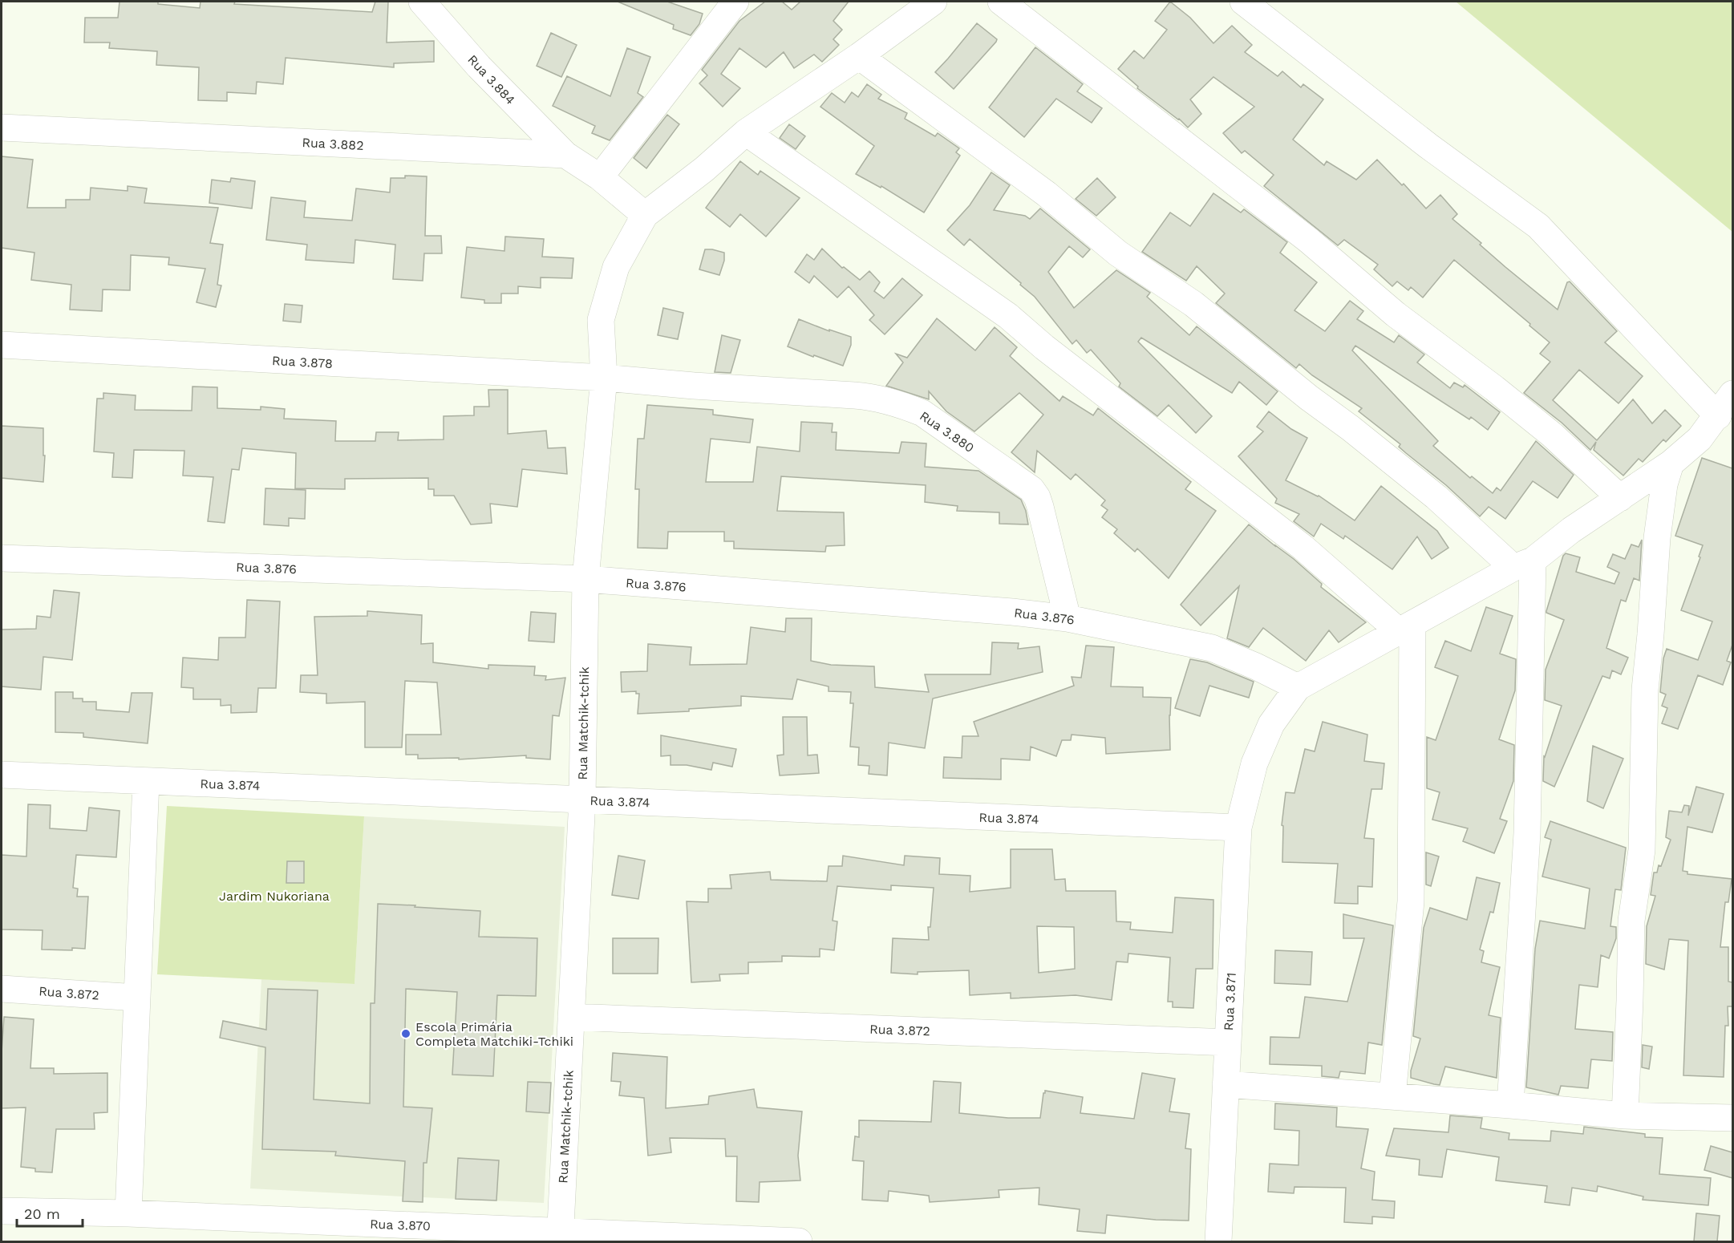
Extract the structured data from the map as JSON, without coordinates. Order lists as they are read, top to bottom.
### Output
{
  "streets": {
    "street": [
      "Rua 3.884",
      "Rua 3.882",
      "Rua 3.878",
      "Rua 3.880",
      "Rua 3.876",
      "Rua Matchik-tchik",
      "Rua 3.874",
      "Rua 3.872",
      "Rua 3.871",
      "Rua 3.870"
    ]
  },
  "crossings": [
    ["Rua 3.884", "Rua 3.882"],
    ["Rua 3.878", "Rua 3.880"],
    ["Rua 3.878", "Rua Matchik-tchik"],
    ["Rua 3.880", "Rua 3.876"],
    ["Rua 3.880", "Rua Matchik-tchik"],
    ["Rua 3.876", "Rua Matchik-tchik"],
    ["Rua 3.876", "Rua 3.871"],
    ["Rua Matchik-tchik", "Rua 3.874"],
    ["Rua Matchik-tchik", "Rua 3.872"],
    ["Rua Matchik-tchik", "Rua 3.870"],
    ["Rua 3.874", "Rua 3.871"],
    ["Rua 3.872", "Rua 3.871"]
  ],
  "parks": ["Jardim Nukoriana"],
  "places": ["Escola Primária Completa Matchiki-Tchiki"],
  "scale_bar": "20 m"
}
